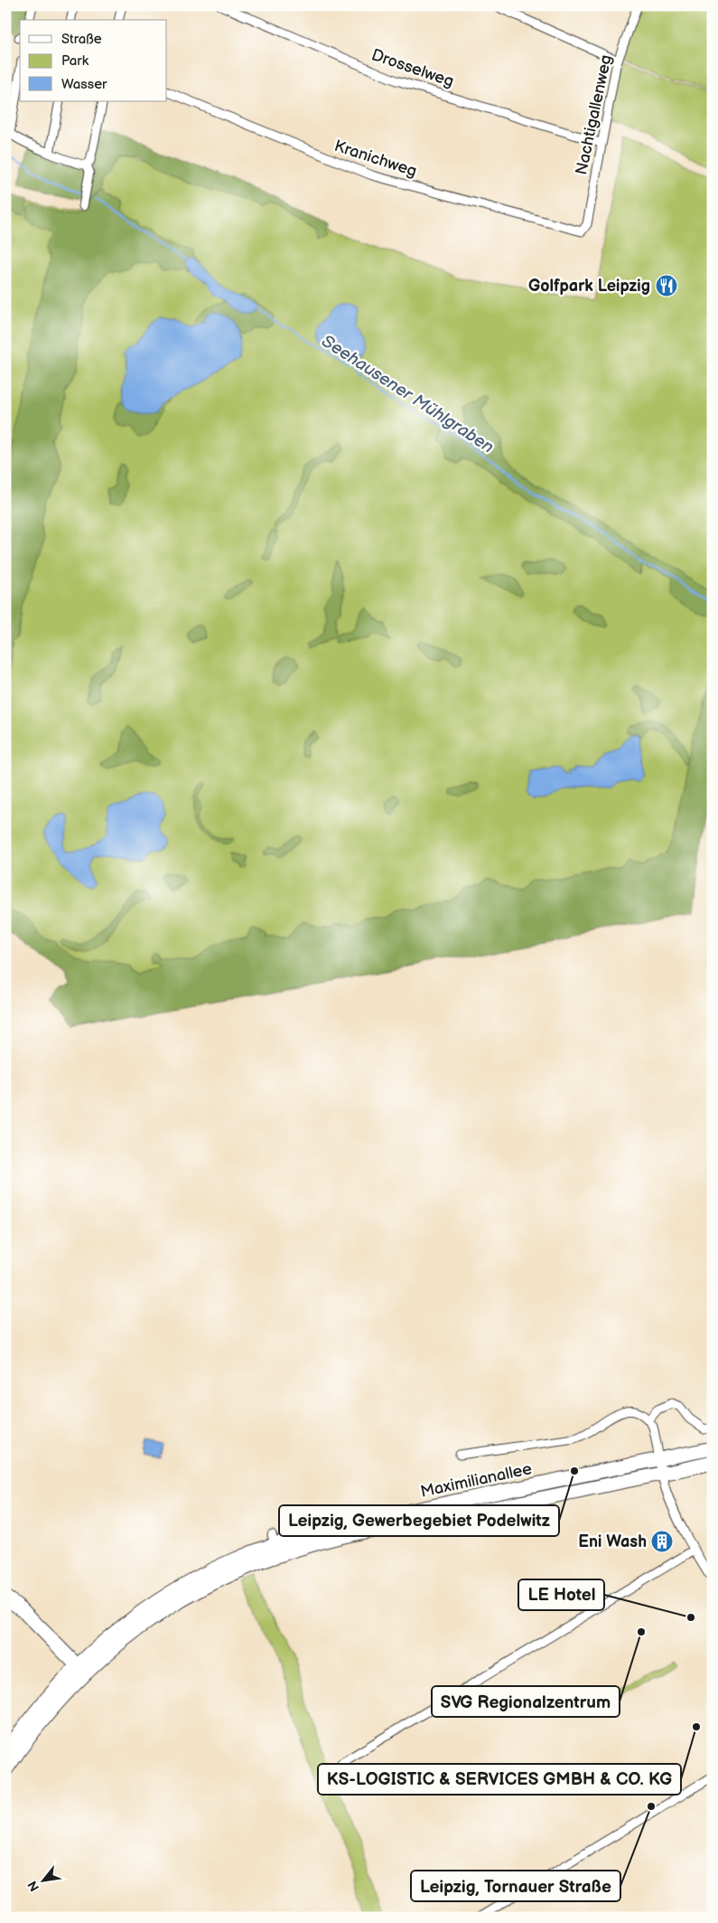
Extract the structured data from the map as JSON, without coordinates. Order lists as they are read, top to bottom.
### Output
{
  "streets": {
    "main road": ["Maximilianallee"],
    "street": ["Drosselweg", "Nachtigallenweg", "Kranichweg"]
  },
  "crossings": [
    ["Drosselweg", "Nachtigallenweg"],
    ["Nachtigallenweg", "Kranichweg"]
  ],
  "water": ["Seehausener Mühlgraben"],
  "places": {
    "restaurant": ["Golfpark Leipzig"],
    "other": [
      "Leipzig, Gewerbegebiet Podelwitz",
      "LE Hotel",
      "SVG Regionalzentrum",
      "KS-LOGISTIC & SERVICES GMBH & CO. KG",
      "Leipzig, Tornauer Straße"
    ],
    "building": ["Eni Wash"]
  },
  "legend": ["Straße", "Park", "Wasser"],
  "north": "bottom left"
}
